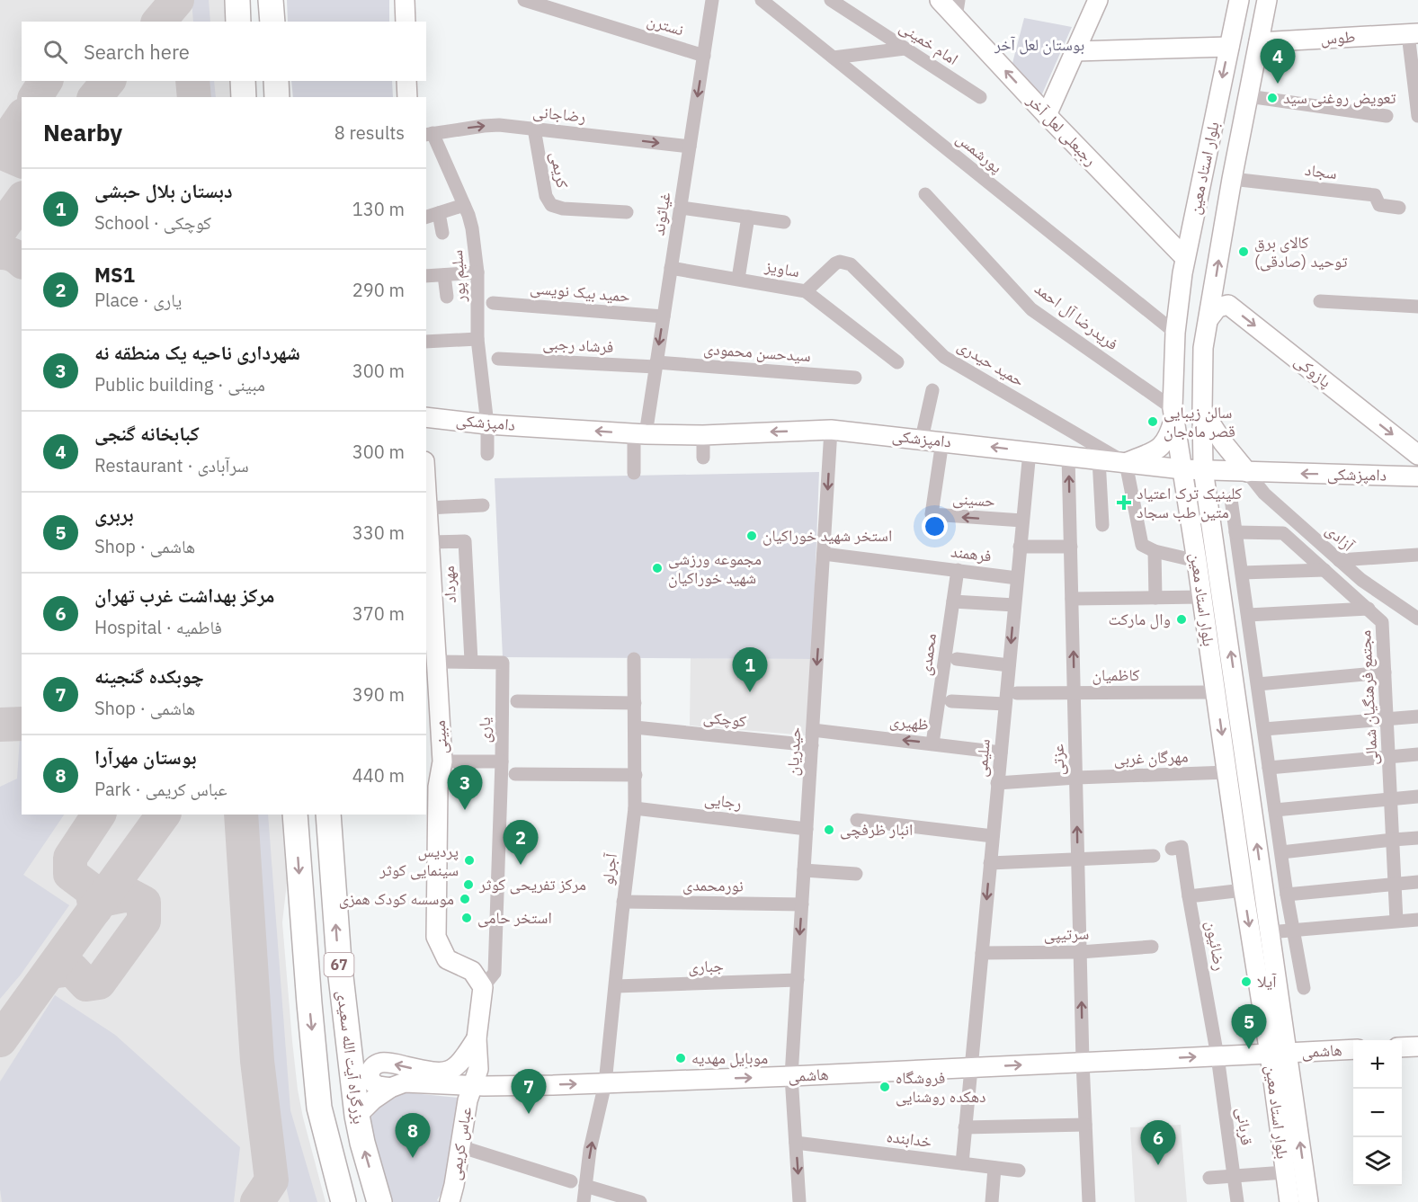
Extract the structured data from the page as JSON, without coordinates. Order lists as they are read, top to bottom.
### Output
{
  "streets": {
    "highway": ["67", "بزرگراه آیت الله سعیدی"],
    "main road": [
      "طوس",
      "رجبعلی لعل آخر",
      "بلوار استاد معین",
      "پازوکی",
      "دامپزشکی",
      "مبینی",
      "هاشمی",
      "عباس کریمی"
    ],
    "street": [
      "نسترن",
      "امام خمینی",
      "رضاجانی",
      "پورشمس",
      "کریمی",
      "سجاد",
      "غیاثوند",
      "ساویز",
      "سلیم پور",
      "حمید بیک نویسی",
      "فریدرضا آل احمد",
      "فرشاد رجبی",
      "سیدحسن محمودی",
      "حمید حیدری",
      "حسینی",
      "آزادی",
      "فرهمند",
      "مهرداد",
      "محمدی",
      "کاظمیان",
      "مجتمع فرهنگیان شمالی",
      "کوچکی",
      "ظهیری",
      "یاری",
      "حیدریان",
      "سلیمی",
      "مهرگان غربی",
      "عزتی",
      "رجایی",
      "آجرلو",
      "نورمحمدی",
      "سرتیپی",
      "رضائیون",
      "جباری",
      "قربانی",
      "خدابنده"
    ]
  },
  "crossings": [
    ["نسترن", "غیاثوند"],
    ["طوس", "بلوار استاد معین"],
    ["رضاجانی", "کریمی"],
    ["رضاجانی", "غیاثوند"],
    ["رضاجانی", "سلیم پور"],
    ["رجبعلی لعل آخر", "بلوار استاد معین"],
    ["پورشمس", "بلوار استاد معین"],
    ["بلوار استاد معین", "سجاد"],
    ["بلوار استاد معین", "فریدرضا آل احمد"],
    ["بلوار استاد معین", "پازوکی"],
    ["بلوار استاد معین", "دامپزشکی"],
    ["بلوار استاد معین", "کاظمیان"],
    ["بلوار استاد معین", "مهرگان غربی"],
    ["بلوار استاد معین", "هاشمی"],
    ["غیاثوند", "ساویز"],
    ["غیاثوند", "حمید بیک نویسی"],
    ["غیاثوند", "فرشاد رجبی"],
    ["غیاثوند", "سیدحسن محمودی"],
    ["غیاثوند", "دامپزشکی"],
    ["ساویز", "حمید حیدری"],
    ["سلیم پور", "دامپزشکی"],
    ["فرشاد رجبی", "سیدحسن محمودی"],
    ["حمید حیدری", "دامپزشکی"],
    ["دامپزشکی", "حسینی"],
    ["دامپزشکی", "آزادی"],
    ["دامپزشکی", "حیدریان"],
    ["دامپزشکی", "سلیمی"],
    ["دامپزشکی", "عزتی"],
    ["حسینی", "سلیمی"],
    ["فرهمند", "محمدی"],
    ["فرهمند", "حیدریان"],
    ["فرهمند", "سلیمی"],
    ["مهرداد", "یاری"],
    ["مهرداد", "مبینی"],
    ["محمدی", "ظهیری"],
    ["کاظمیان", "عزتی"],
    ["کوچکی", "حیدریان"],
    ["کوچکی", "آجرلو"],
    ["ظهیری", "حیدریان"],
    ["ظهیری", "سلیمی"],
    ["یاری", "مبینی"],
    ["حیدریان", "رجایی"],
    ["حیدریان", "نورمحمدی"],
    ["حیدریان", "جباری"],
    ["حیدریان", "هاشمی"],
    ["حیدریان", "خدابنده"],
    ["سلیمی", "مهرگان غربی"],
    ["سلیمی", "سرتیپی"],
    ["سلیمی", "هاشمی"],
    ["سلیمی", "خدابنده"],
    ["مهرگان غربی", "عزتی"],
    ["عزتی", "سرتیپی"],
    ["عزتی", "هاشمی"],
    ["رجایی", "آجرلو"],
    ["آجرلو", "نورمحمدی"],
    ["آجرلو", "جباری"],
    ["آجرلو", "هاشمی"],
    ["رضائیون", "هاشمی"],
    ["رضائیون", "قربانی"],
    ["هاشمی", "بزرگراه آیت الله سعیدی"],
    ["هاشمی", "قربانی"],
    ["هاشمی", "عباس کریمی"]
  ],
  "one_way": [
    "رضاجانی",
    "رجبعلی لعل آخر",
    "پازوکی",
    "دامپزشکی",
    "حیدریان",
    "هاشمی"
  ],
  "parks": ["بوستان لعل آخر"],
  "places": {
    "other": [
      "تعویض روغنی سید",
      "کالای برق توحید (صادقی)",
      "سالن زیبایی قصر ماه‌جان",
      "استخر شهید خوراکیان",
      "مجموعه ورزشی شهید خوراکیان",
      "وال مارکت",
      "انبار ظرفچی",
      "پردیس سینمایی کوثر",
      "مرکز تفریحی کوثر",
      "موسسه کودک همزی",
      "استخر حامی",
      "آیلا",
      "موبایل مهدیه",
      "فروشگاه دهکده روشنایی"
    ],
    "health": ["کلینیک ترک اعتیاد متین طب سجاد"]
  },
  "page": {
    "search": "Search here",
    "pins": [
      "4",
      "1",
      "3",
      "2",
      "5",
      "7",
      "8",
      "6"
    ],
    "heading": ["Nearby", "8 results"],
    "list": [
      {
        "mark": "1",
        "name": "دبستان بلال حبشی",
        "note": "School · کوچکی",
        "value": "130 m"
      },
      {
        "mark": "2",
        "name": "MS1",
        "note": "Place · یاری",
        "value": "290 m"
      },
      {
        "mark": "3",
        "name": "شهرداری ناحیه یک منطقه نه",
        "note": "Public building · مبینی",
        "value": "300 m"
      },
      {
        "mark": "4",
        "name": "کبابخانه گنجی",
        "note": "Restaurant · سرآبادی",
        "value": "300 m"
      },
      {
        "mark": "5",
        "name": "بربری",
        "note": "Shop · هاشمی",
        "value": "330 m"
      },
      {
        "mark": "6",
        "name": "مرکز بهداشت غرب تهران",
        "note": "Hospital · فاطمیه",
        "value": "370 m"
      },
      {
        "mark": "7",
        "name": "چوبکده گنجینه",
        "note": "Shop · هاشمی",
        "value": "390 m"
      },
      {
        "mark": "8",
        "name": "بوستان مهرآرا",
        "note": "Park · عباس کریمی",
        "value": "440 m"
      }
    ],
    "map_buttons": ["+", "−"]
  }
}
